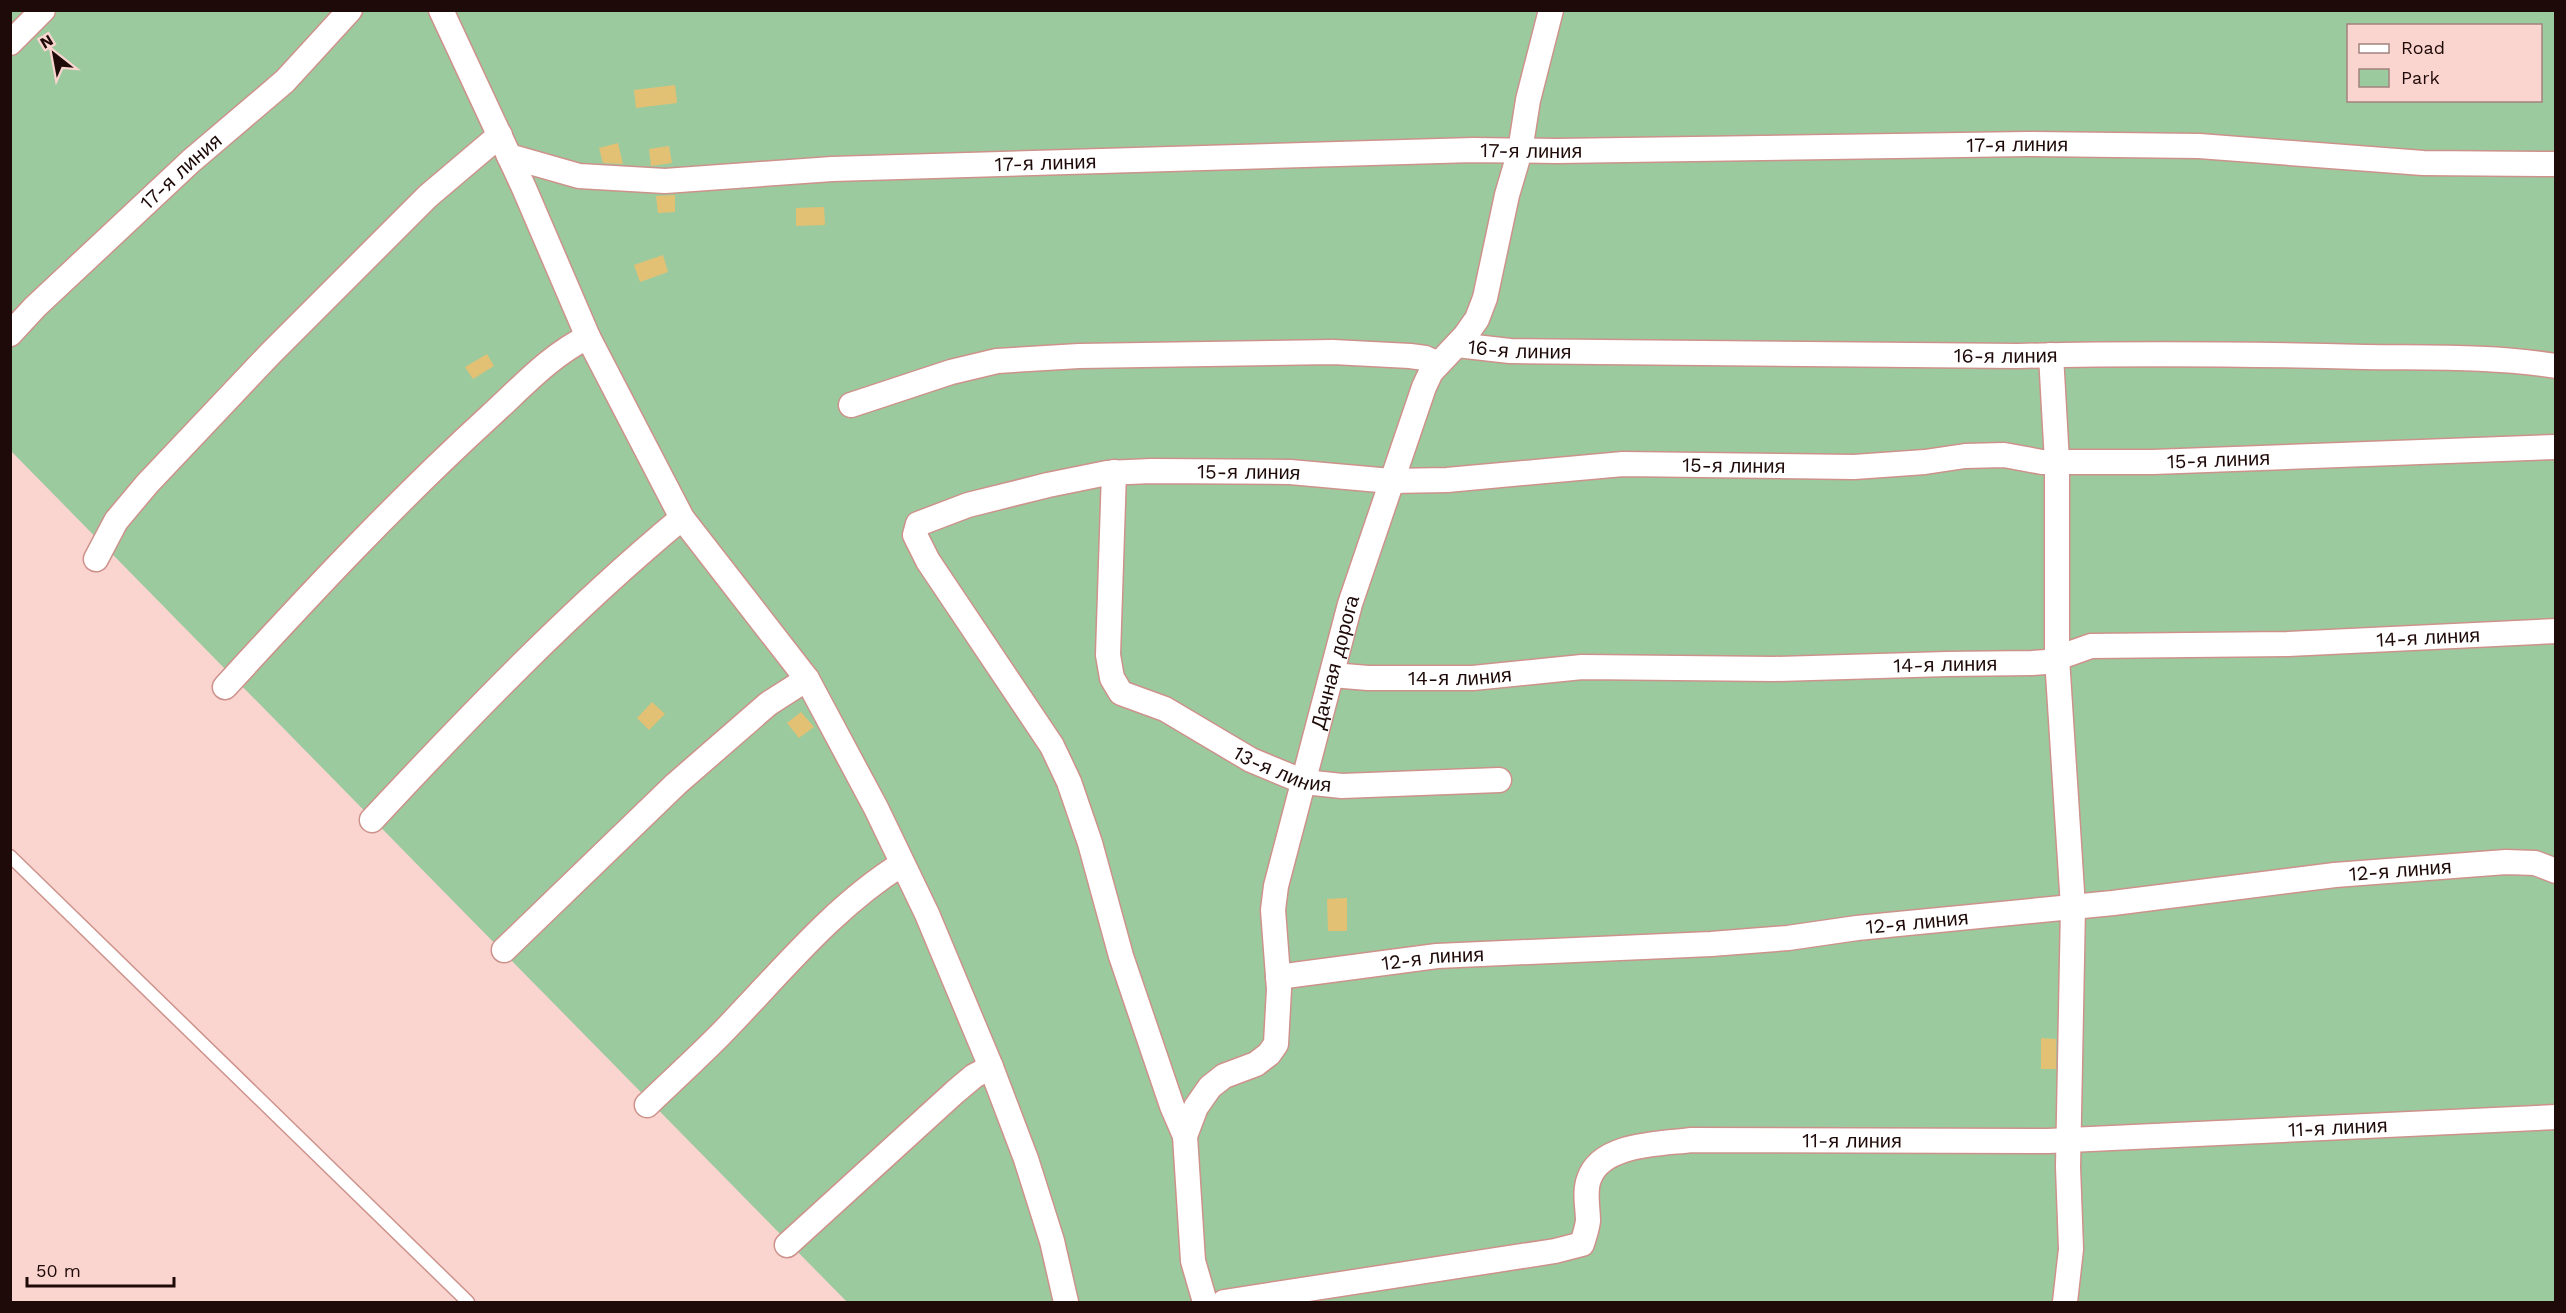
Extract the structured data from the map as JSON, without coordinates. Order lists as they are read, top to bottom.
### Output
{
  "streets": {
    "street": [
      "17-я линия",
      "16-я линия",
      "15-я линия",
      "14-я линия",
      "Дачная дорога",
      "13-я линия",
      "12-я линия",
      "11-я линия"
    ]
  },
  "crossings": [
    ["17-я линия", "Дачная дорога"],
    ["16-я линия", "Дачная дорога"],
    ["15-я линия", "Дачная дорога"],
    ["15-я линия", "13-я линия"],
    ["14-я линия", "Дачная дорога"],
    ["Дачная дорога", "13-я линия"],
    ["Дачная дорога", "12-я линия"]
  ],
  "legend": ["Road", "Park"],
  "scale_bar": "50 m",
  "north": "top left"
}
